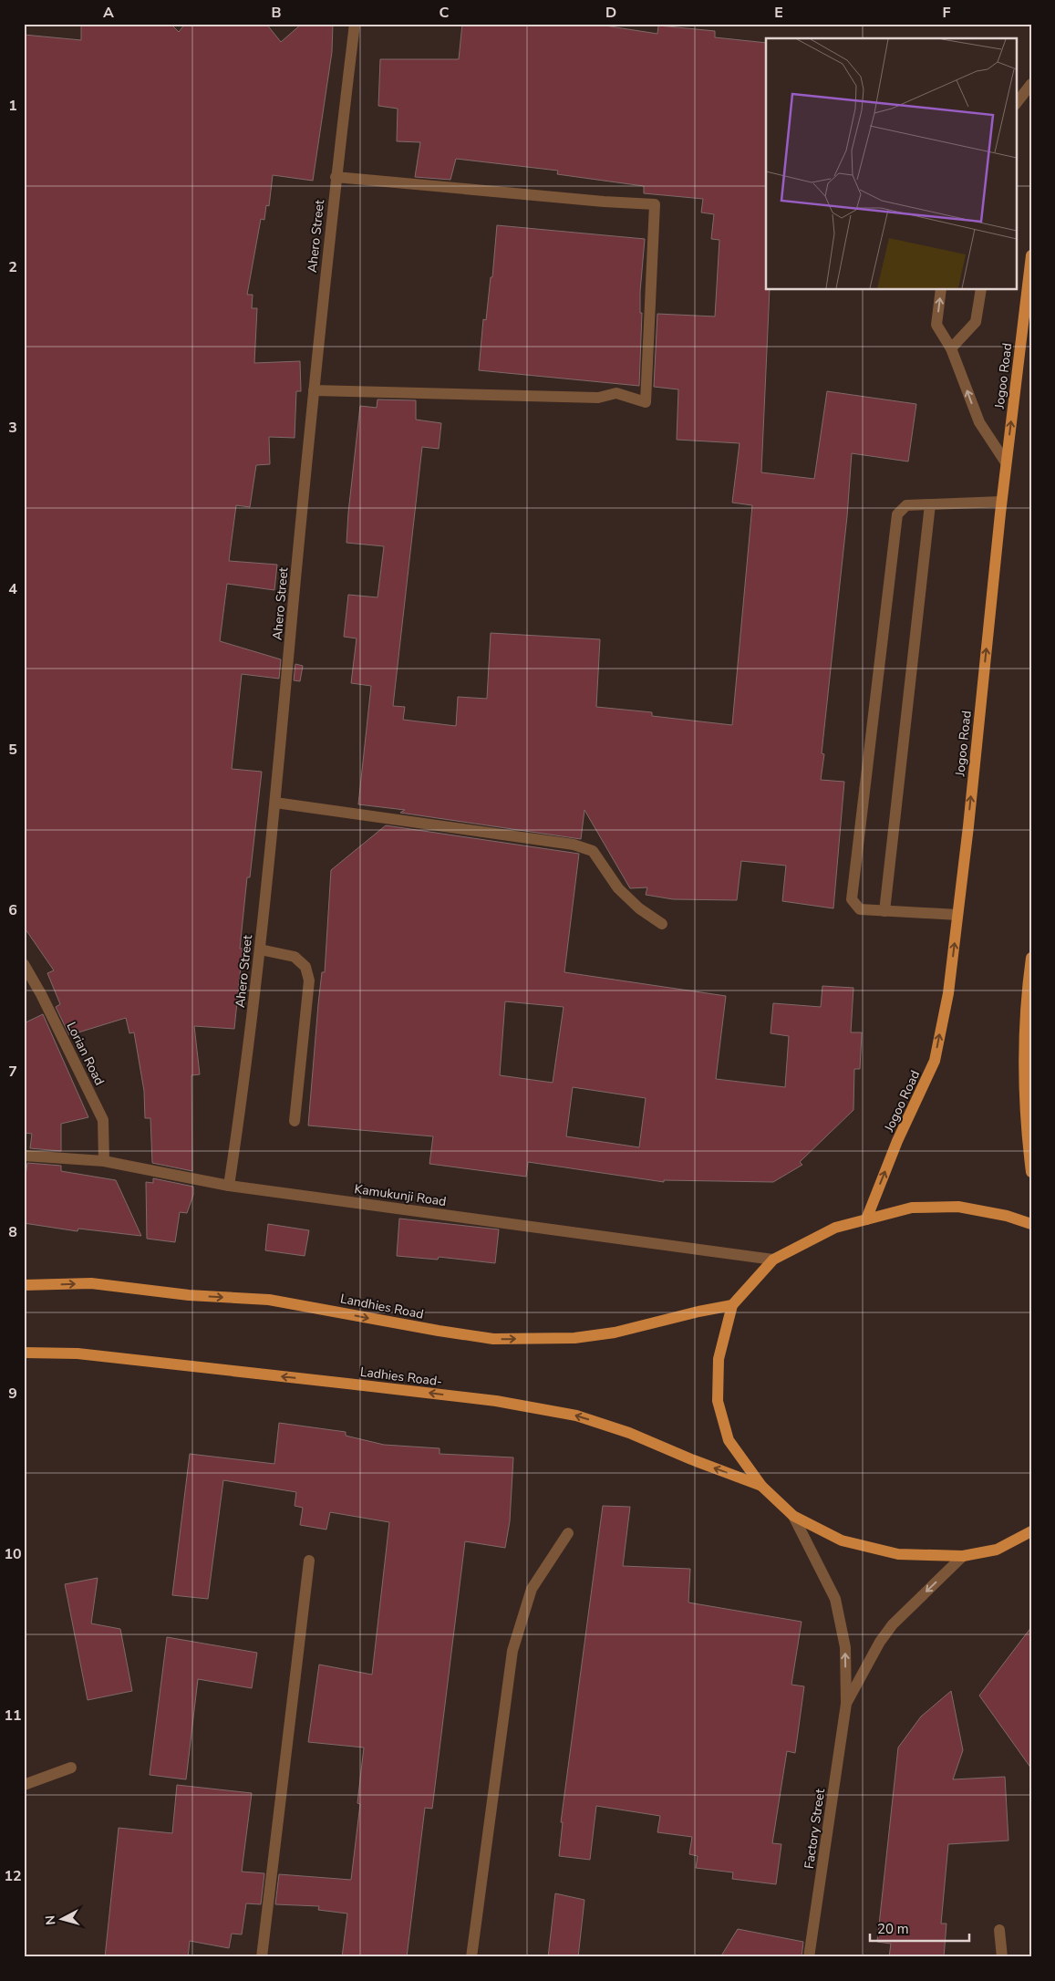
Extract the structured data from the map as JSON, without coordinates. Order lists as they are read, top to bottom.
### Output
{
  "streets": {
    "main road": ["Jogoo Road", "Landhies Road", "Ladhies Road-"],
    "street": [
      "Ahero Street",
      "Lorian Road",
      "Kamukunji Road",
      "Factory Street"
    ]
  },
  "crossings": [
    ["Ahero Street", "Kamukunji Road"],
    ["Lorian Road", "Kamukunji Road"]
  ],
  "one_way": ["Jogoo Road", "Landhies Road", "Ladhies Road-"],
  "scale_bar": "20 m",
  "north": "left",
  "grid": {
    "columns": [
      "A",
      "B",
      "C",
      "D",
      "E",
      "F"
    ],
    "rows": [
      "1",
      "2",
      "3",
      "4",
      "5",
      "6",
      "7",
      "8",
      "9",
      "10",
      "11",
      "12"
    ]
  }
}
